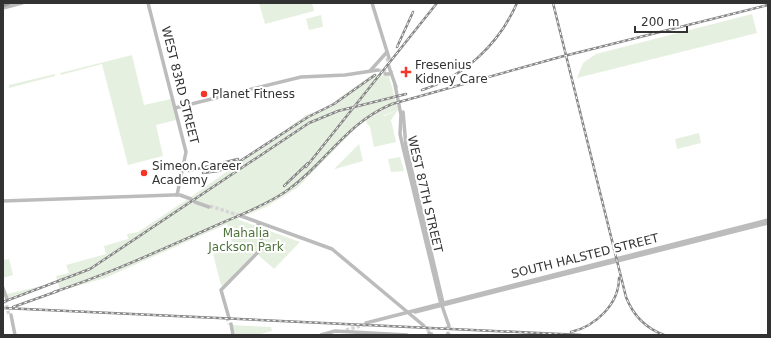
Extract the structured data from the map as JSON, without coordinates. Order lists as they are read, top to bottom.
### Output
{
  "streets": {
    "main road": ["WEST 83RD STREET", "WEST 87TH STREET", "SOUTH HALSTED STREET"]
  },
  "crossings": [
    ["WEST 87TH STREET", "SOUTH HALSTED STREET"]
  ],
  "parks": ["Mahalia Jackson Park"],
  "places": {
    "health": ["Fresenius Kidney Care"],
    "other": ["Planet Fitness", "Simeon Career Academy"]
  },
  "scale_bar": "200 m"
}
